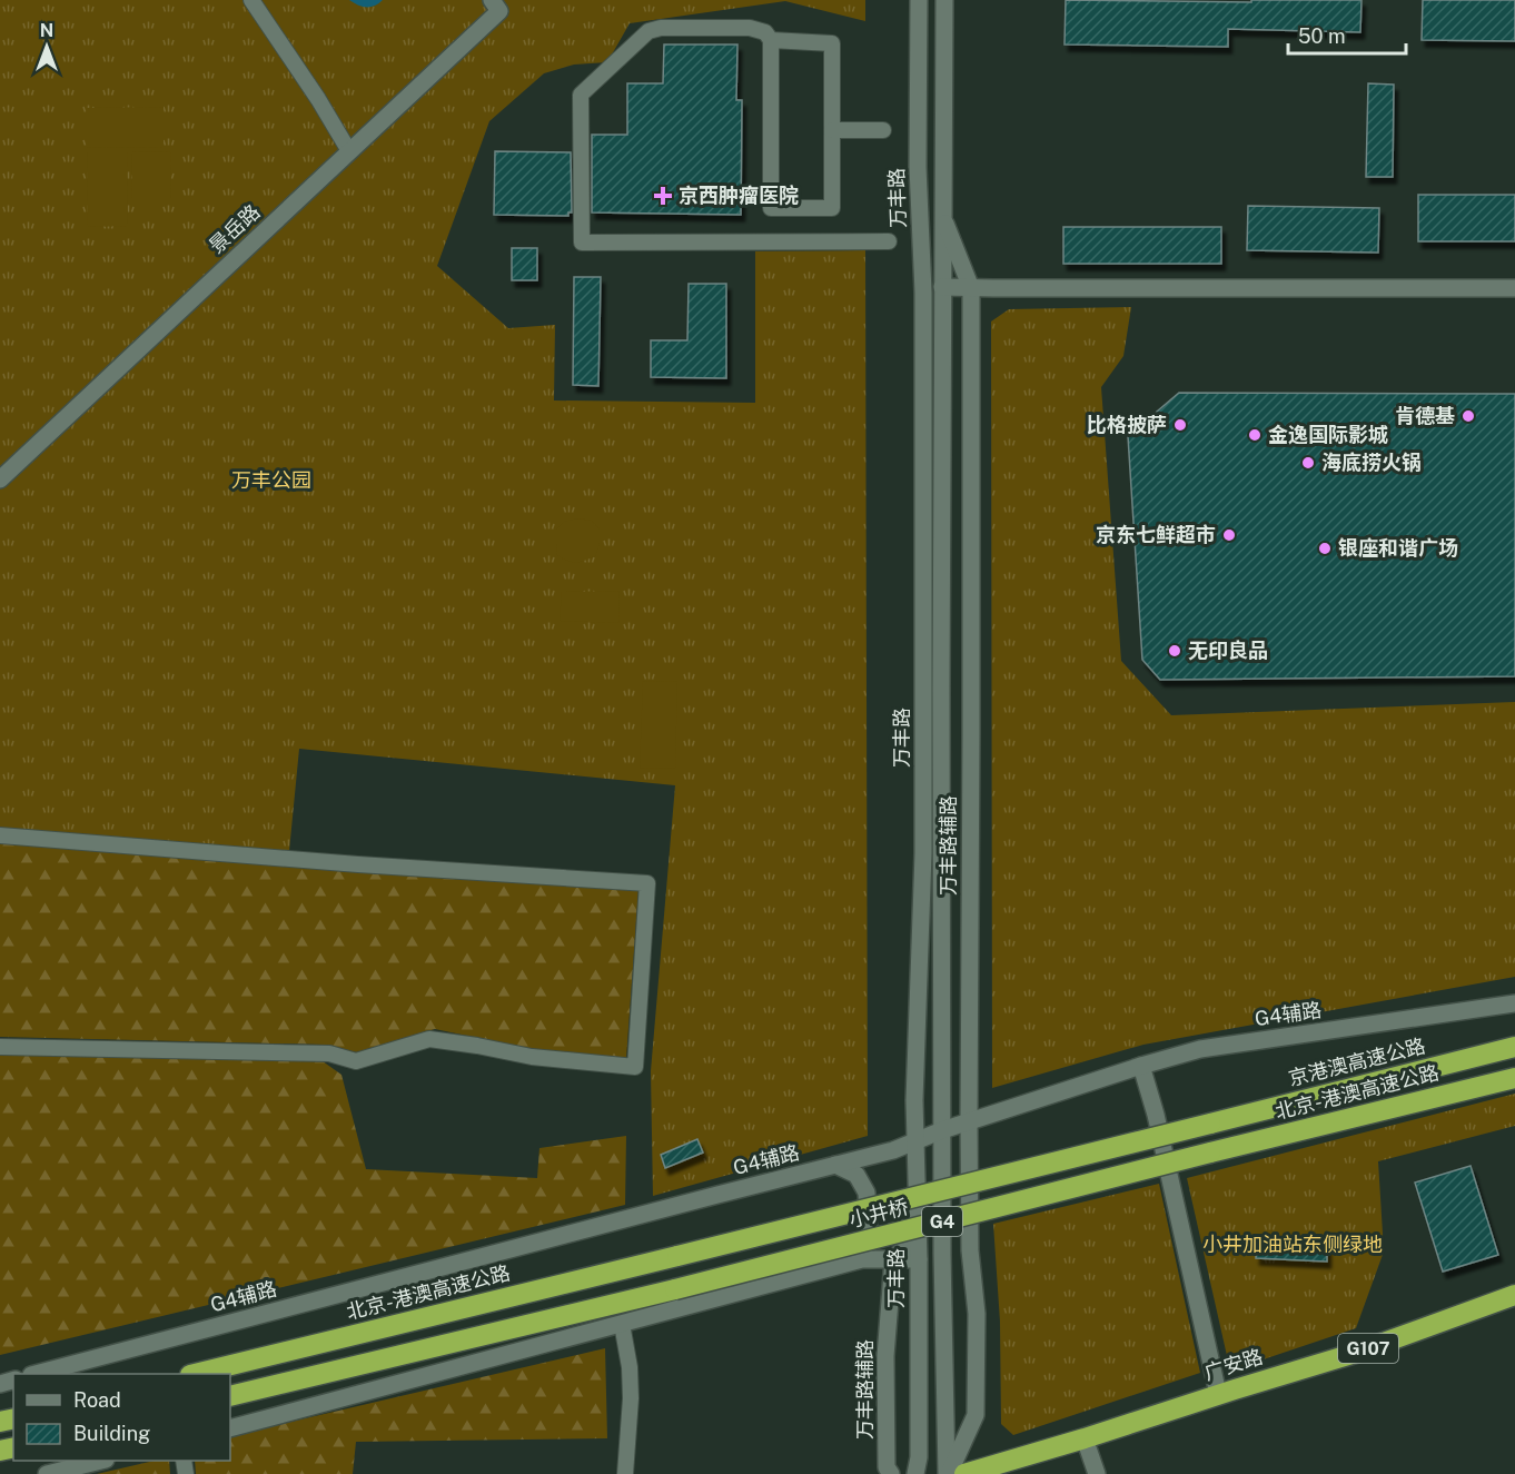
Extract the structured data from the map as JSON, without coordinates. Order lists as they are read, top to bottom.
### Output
{
  "streets": {
    "highway": [
      "京港澳高速公路",
      "北京-港澳高速公路",
      "小井桥",
      "G4",
      "G107",
      "广安路"
    ],
    "street": [
      "万丰路",
      "景岳路",
      "万丰路辅路",
      "G4辅路"
    ]
  },
  "crossings": [
    ["万丰路", "万丰路辅路"],
    ["万丰路", "G4辅路"],
    ["万丰路辅路", "G4辅路"],
    ["京港澳高速公路", "小井桥"],
    ["北京-港澳高速公路", "小井桥"]
  ],
  "parks": ["万丰公园", "小井加油站东侧绿地"],
  "places": {
    "health": ["京西肿瘤医院"],
    "other": [
      "肯德基",
      "比格披萨",
      "金逸国际影城",
      "海底捞火锅",
      "京东七鲜超市",
      "银座和谐广场",
      "无印良品"
    ]
  },
  "legend": ["Road", "Building"],
  "scale_bar": "50 m",
  "north": "top"
}
